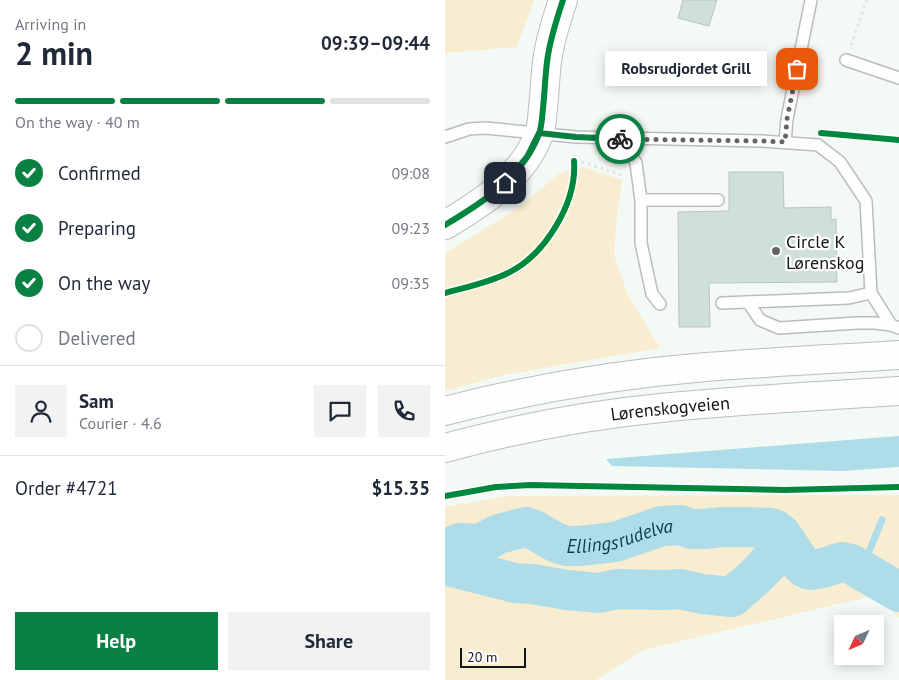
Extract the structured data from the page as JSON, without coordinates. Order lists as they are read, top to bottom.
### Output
{
  "streets": {
    "main road": ["Lørenskogveien"]
  },
  "water": ["Ellingsrudelva"],
  "places": ["Robsrudjordet Grill", "Circle K Lørenskog"],
  "scale_bar": "20 m",
  "north": "bottom left",
  "page": {
    "heading": ["2 min", "Arriving in", "09:39–09:44"],
    "panel": [
      "Sam",
      "Courier · 4.6",
      "Order #4721",
      "$15.35"
    ],
    "bubble": "Robsrudjordet Grill",
    "bar": "On the way · 40 m",
    "list": [
      ["Confirmed", "09:08"],
      ["Preparing", "09:23"],
      ["On the way", "09:35"],
      "Delivered"
    ],
    "buttons": ["Help", "Share"],
    "scale": "20 m"
  }
}
